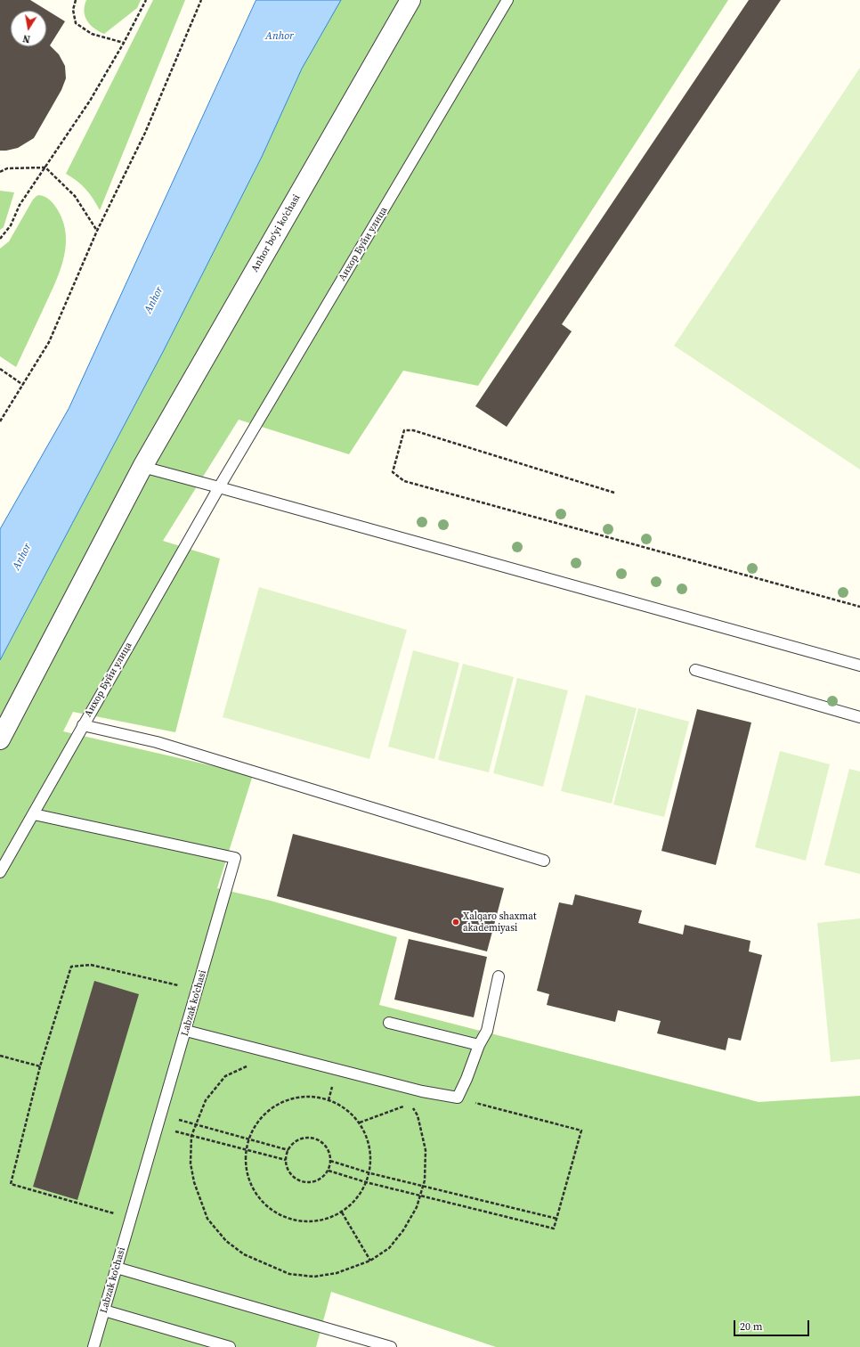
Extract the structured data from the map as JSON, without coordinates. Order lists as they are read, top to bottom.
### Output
{
  "streets": {
    "street": ["Anhor bo‘yi ko‘chasi"],
    "lane": ["Анхор Буйи улица", "Labzak ko'chasi"]
  },
  "crossings": [
    ["Анхор Буйи улица", "Labzak ko'chasi"]
  ],
  "water": ["Anhor"],
  "places": ["Xalqaro shaxmat akademiyasi"],
  "scale_bar": "20 m",
  "north": "bottom"
}
